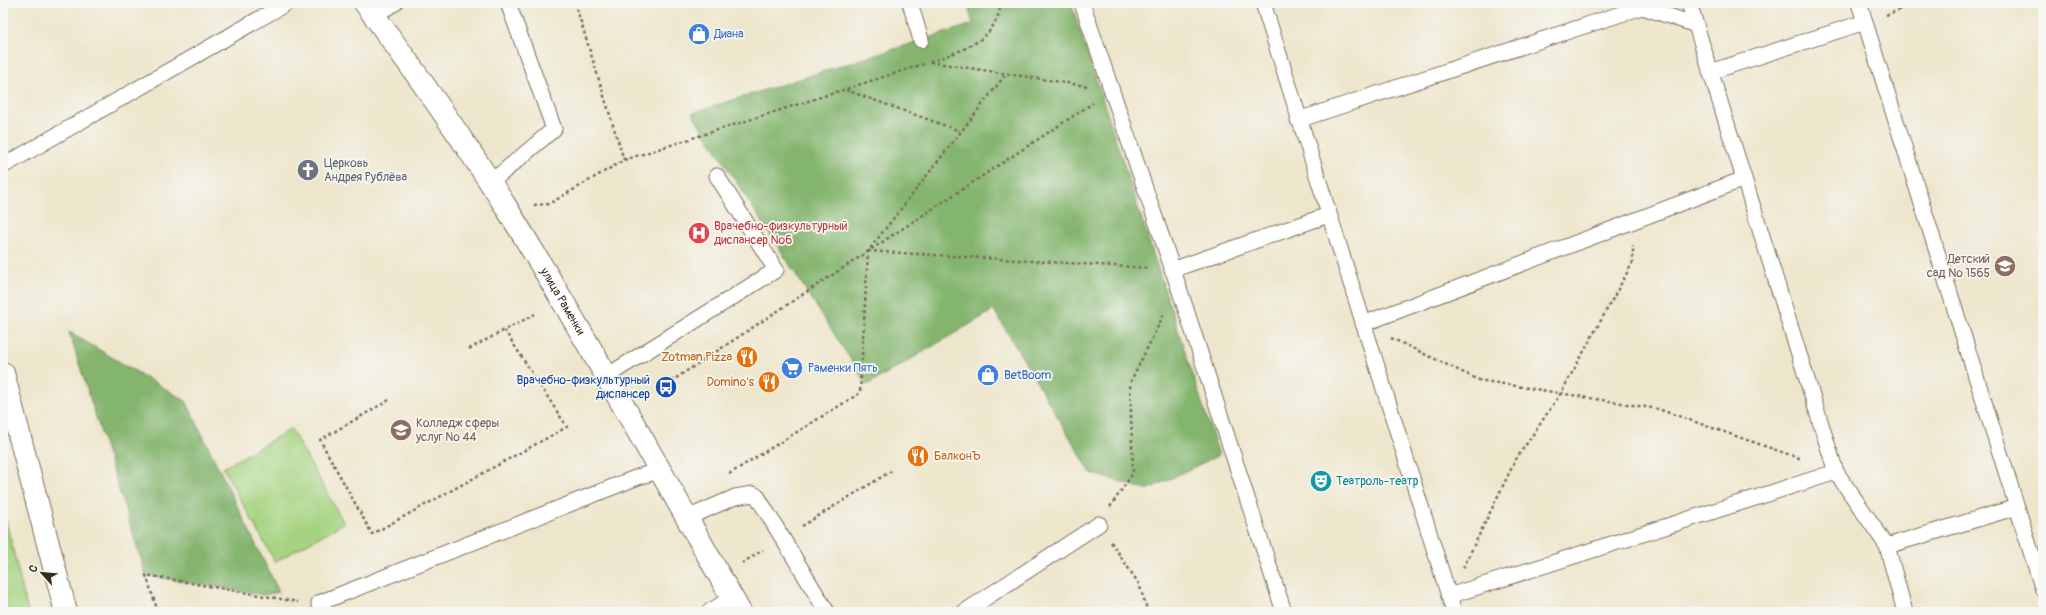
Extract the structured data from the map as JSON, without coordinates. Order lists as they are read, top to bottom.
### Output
{
  "streets": {
    "street": ["улица Раменки"]
  },
  "places": {
    "shop": ["Диана", "BetBoom"],
    "church": ["Церковь Андрея Рублёва"],
    "hospital": ["Врачебно-физкультурный диспансер №6"],
    "school or university": ["Детский сад № 1565", "Колледж сферы услуг № 44"],
    "restaurant": ["Zotman Pizza", "Domino's", "БалконЪ"],
    "supermarket": ["Раменки Пять"],
    "bus stop": ["Врачебно-физкультурный диспансер"],
    "theatre": ["Театроль-театр"]
  },
  "north": "top left"
}
